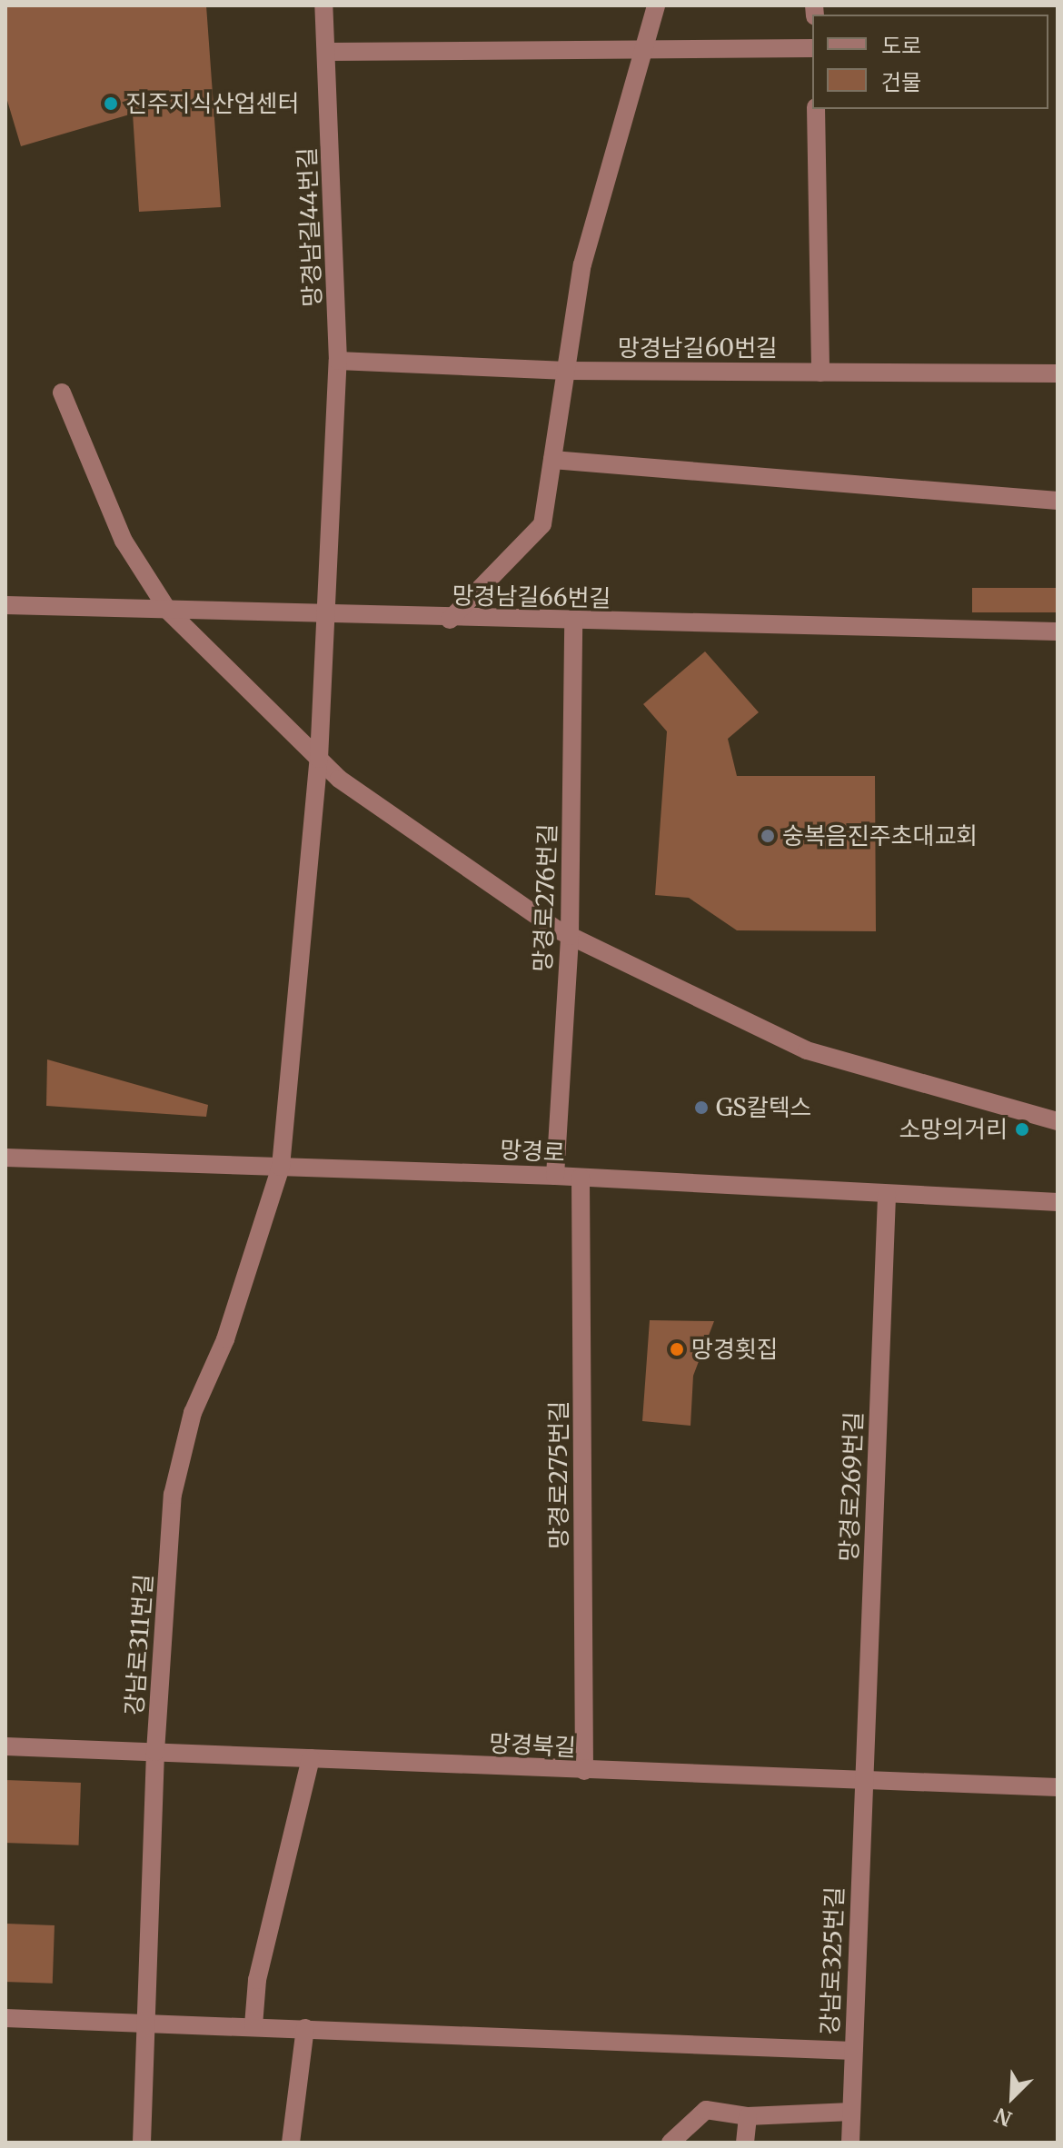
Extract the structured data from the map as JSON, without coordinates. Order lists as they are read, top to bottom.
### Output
{
  "streets": {
    "street": [
      "망경남길44번길",
      "망경남길60번길",
      "망경남길66번길",
      "망경로276번길",
      "망경로",
      "망경로275번길",
      "망경로269번길",
      "강남로311번길",
      "망경북길",
      "강남로325번길"
    ]
  },
  "crossings": [
    ["망경남길44번길", "망경남길60번길"],
    ["망경남길44번길", "망경남길66번길"],
    ["망경남길44번길", "강남로311번길"],
    ["망경남길66번길", "망경로276번길"],
    ["망경로276번길", "망경로"],
    ["망경로", "망경로275번길"],
    ["망경로", "망경로269번길"],
    ["망경로", "강남로311번길"],
    ["망경로275번길", "망경북길"],
    ["망경로269번길", "망경북길"],
    ["망경로269번길", "강남로325번길"],
    ["강남로311번길", "망경북길"],
    ["망경북길", "강남로325번길"]
  ],
  "places": [
    "진주지식산업센터",
    "숭복음진주초대교회",
    "GS칼텍스",
    "소망의거리",
    "망경횟집"
  ],
  "legend": ["도로", "건물"],
  "north": "bottom left"
}
